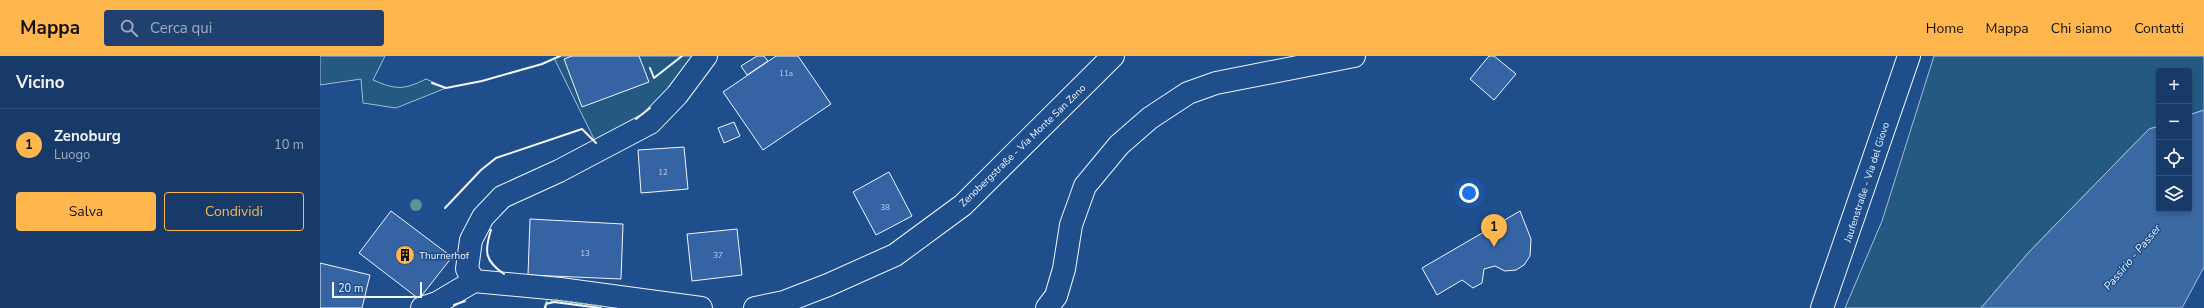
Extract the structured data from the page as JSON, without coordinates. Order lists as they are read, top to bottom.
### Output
{
  "streets": {
    "street": ["Zenobergstraße - Via Monte San Zeno", "Jaufenstraße - Via del Giovo"]
  },
  "water": ["Passirio - Passer"],
  "places": {
    "building": ["Thurnerhof"]
  },
  "house_numbers": [
    "11a",
    "12",
    "38",
    "13",
    "37"
  ],
  "scale_bar": "20 m",
  "page": {
    "header": "Mappa",
    "search": "Cerca qui",
    "nav": [
      "Home",
      "Mappa",
      "Chi siamo",
      "Contatti"
    ],
    "heading": "Vicino",
    "map_buttons": ["+", "−"],
    "list": [
      {
        "mark": "1",
        "name": "Zenoburg",
        "note": "Luogo",
        "value": "10 m"
      }
    ],
    "buttons": ["Salva", "Condividi"],
    "pins": "1",
    "scale": "20 m"
  }
}
